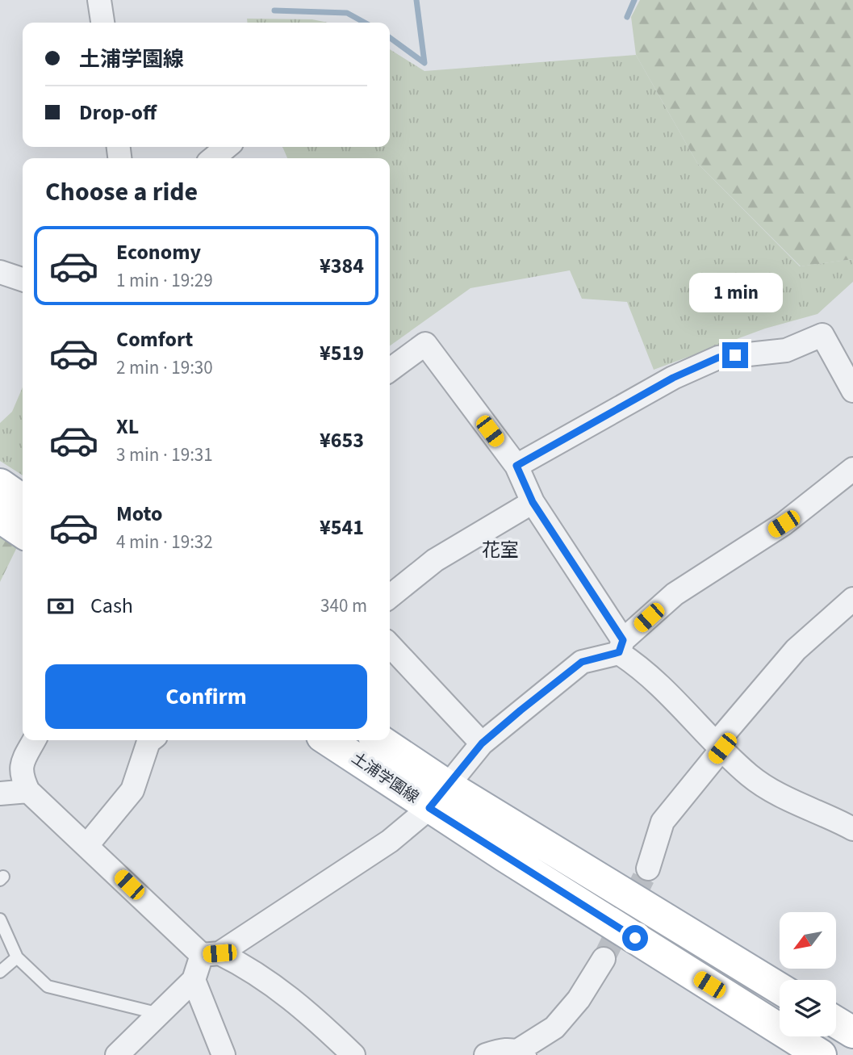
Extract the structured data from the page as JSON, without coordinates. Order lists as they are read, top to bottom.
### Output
{
  "streets": {
    "main road": ["土浦学園線"]
  },
  "districts": ["花室"],
  "north": "bottom left",
  "page": {
    "banner": ["土浦学園線", "Drop-off"],
    "heading": "Choose a ride",
    "list": [
      {
        "name": "Economy",
        "note": "1 min · 19:29",
        "value": "¥384"
      },
      {
        "name": "Comfort",
        "note": "2 min · 19:30",
        "value": "¥519"
      },
      {
        "name": "XL",
        "note": "3 min · 19:31",
        "value": "¥653"
      },
      {
        "name": "Moto",
        "note": "4 min · 19:32",
        "value": "¥541"
      }
    ],
    "bubble": "1 min",
    "pay": ["Cash", "340 m"],
    "buttons": "Confirm"
  }
}
